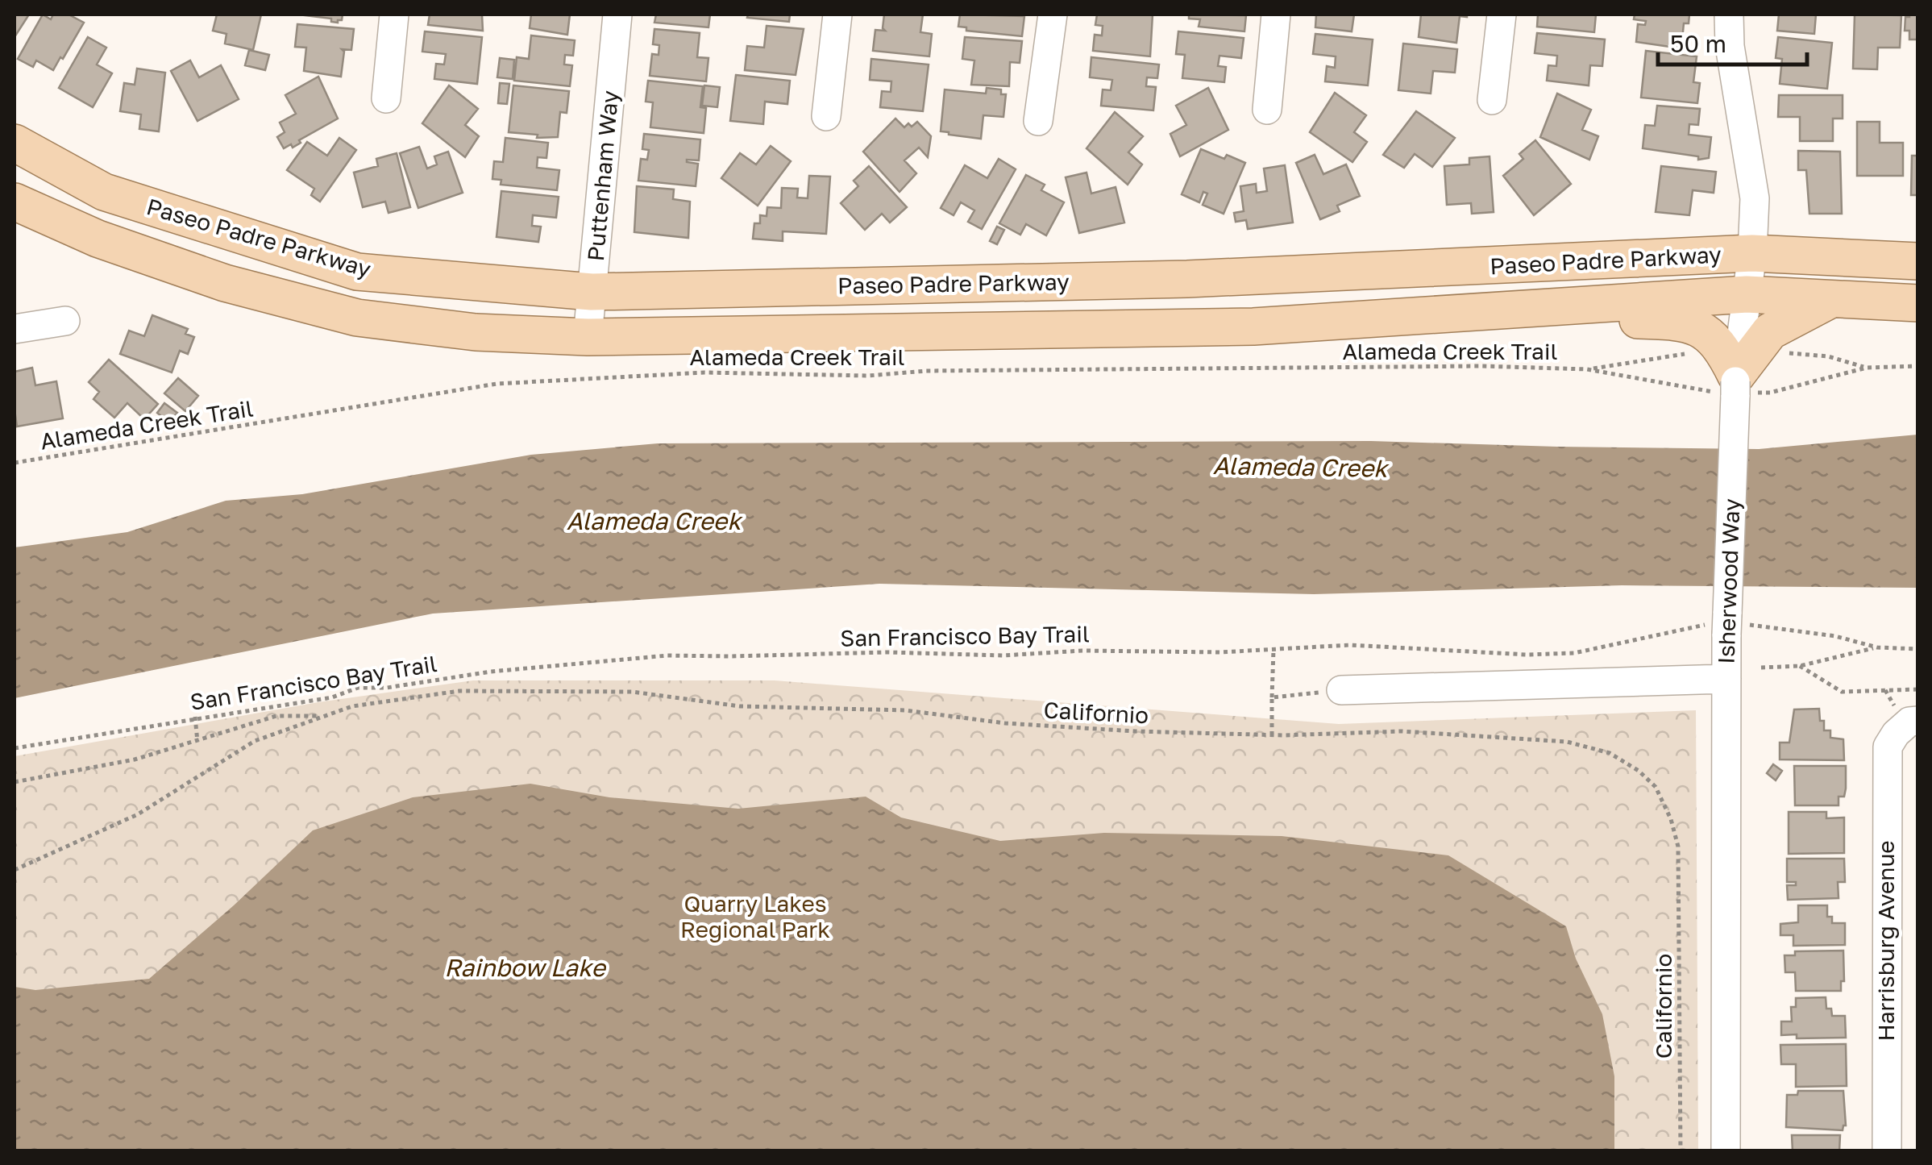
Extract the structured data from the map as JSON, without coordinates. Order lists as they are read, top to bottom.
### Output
{
  "streets": {
    "main road": ["Paseo Padre Parkway"],
    "street": ["Puttenham Way", "Isherwood Way", "Harrisburg Avenue"],
    "path": ["Alameda Creek Trail", "San Francisco Bay Trail", "Californio"]
  },
  "crossings": [
    ["Puttenham Way", "Paseo Padre Parkway"],
    ["Paseo Padre Parkway", "Isherwood Way"],
    ["Alameda Creek Trail", "Isherwood Way"],
    ["Isherwood Way", "San Francisco Bay Trail"]
  ],
  "water": ["Alameda Creek", "Rainbow Lake"],
  "parks": ["Quarry Lakes Regional Park"],
  "scale_bar": "50 m"
}
